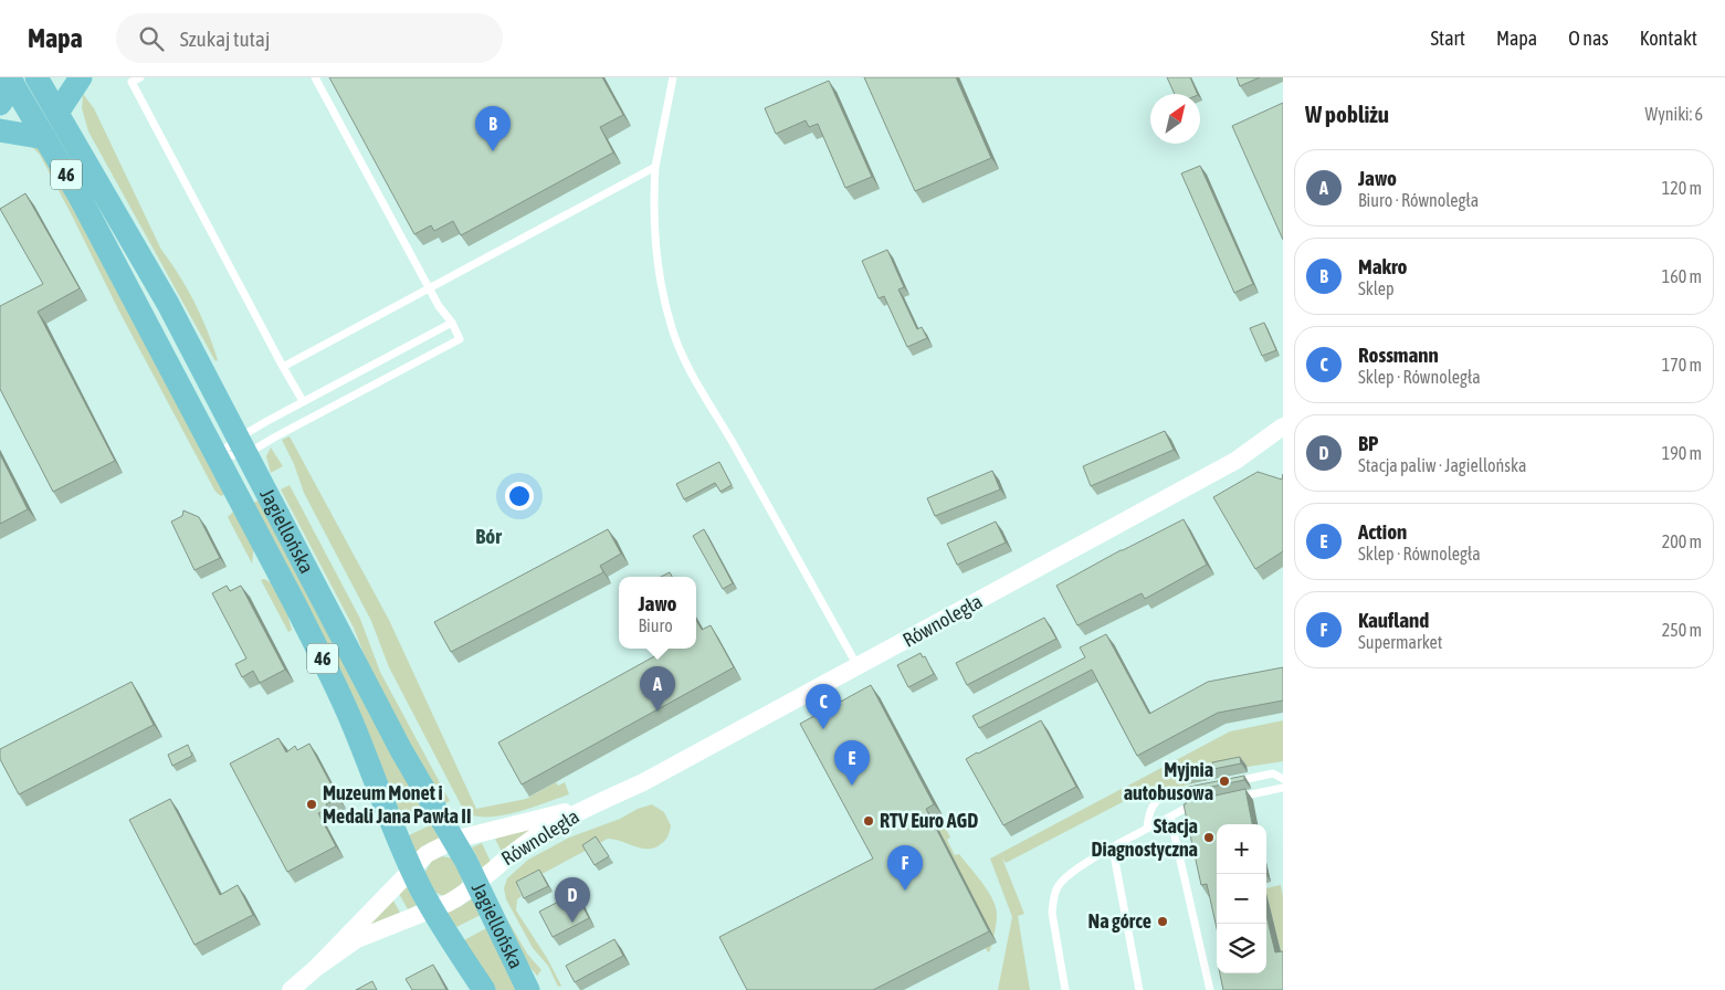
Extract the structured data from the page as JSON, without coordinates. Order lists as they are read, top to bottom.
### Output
{
  "streets": {
    "main road": ["46", "Jagiellońska"],
    "street": ["Równoległa"]
  },
  "crossings": [
    ["Jagiellońska", "Równoległa"]
  ],
  "districts": ["Bór"],
  "places": [
    "Myjnia autobusowa",
    "Muzeum Monet i Medali Jana Pawła II",
    "RTV Euro AGD",
    "Stacja Diagnostyczna",
    "Na górce"
  ],
  "north": "top right",
  "page": {
    "header": "Mapa",
    "search": "Szukaj tutaj",
    "nav": [
      "Start",
      "Mapa",
      "O nas",
      "Kontakt"
    ],
    "heading": ["W pobliżu", "Wyniki: 6"],
    "pins": [
      "B",
      "A",
      "C",
      "E",
      "F",
      "D"
    ],
    "list": [
      {
        "mark": "A",
        "name": "Jawo",
        "note": "Biuro · Równoległa",
        "value": "120 m"
      },
      {
        "mark": "B",
        "name": "Makro",
        "note": "Sklep",
        "value": "160 m"
      },
      {
        "mark": "C",
        "name": "Rossmann",
        "note": "Sklep · Równoległa",
        "value": "170 m"
      },
      {
        "mark": "D",
        "name": "BP",
        "note": "Stacja paliw · Jagiellońska",
        "value": "190 m"
      },
      {
        "mark": "E",
        "name": "Action",
        "note": "Sklep · Równoległa",
        "value": "200 m"
      },
      {
        "mark": "F",
        "name": "Kaufland",
        "note": "Supermarket",
        "value": "250 m"
      }
    ],
    "popup": ["Jawo", "Biuro"],
    "map_buttons": ["+", "−"]
  }
}
